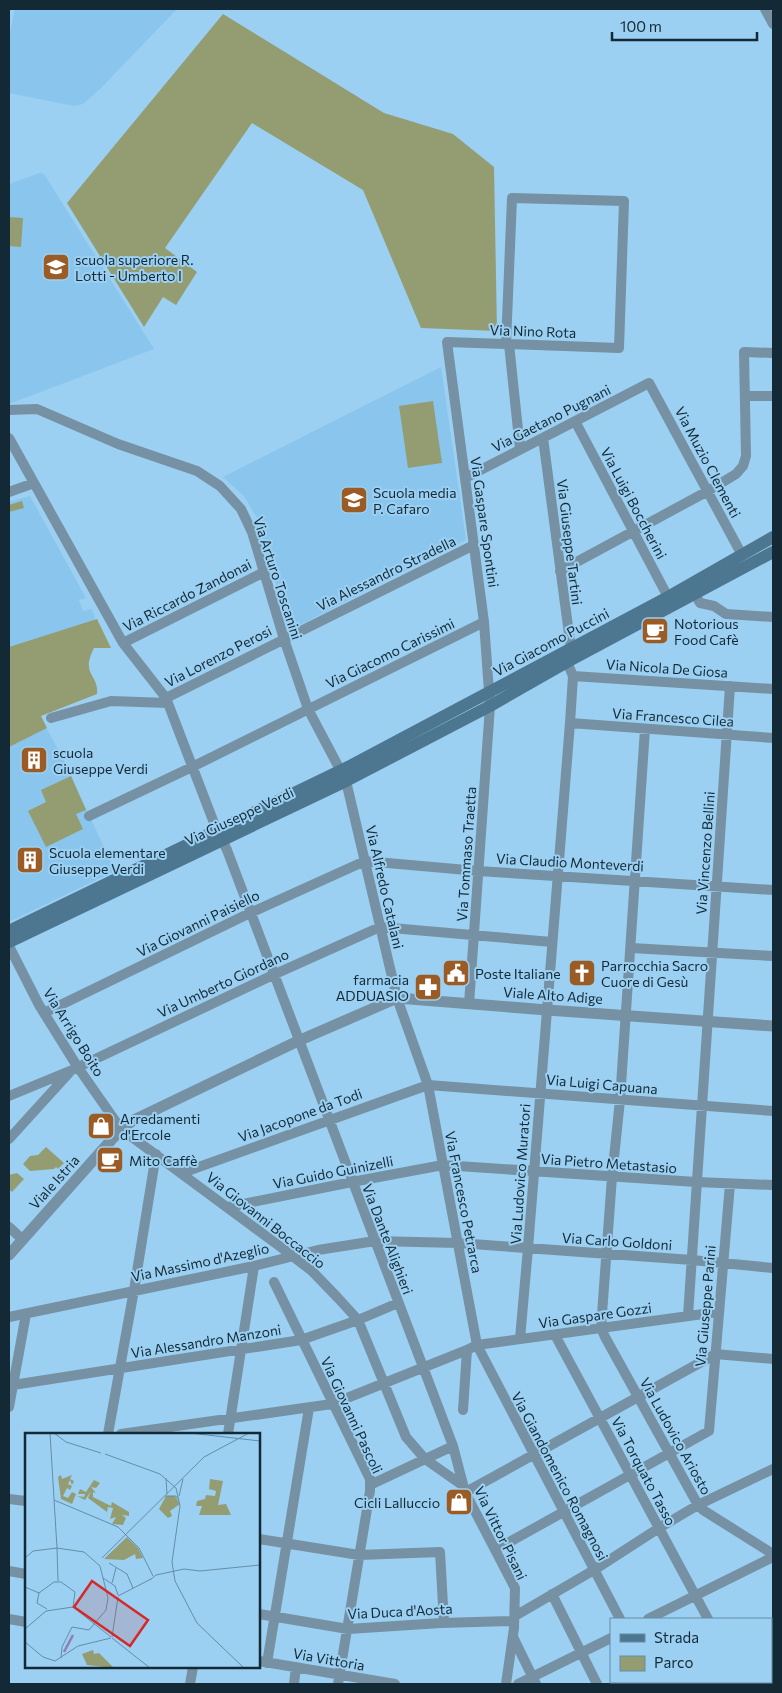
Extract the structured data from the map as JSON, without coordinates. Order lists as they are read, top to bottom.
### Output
{
  "streets": {
    "main road": ["Via Giacomo Puccini", "Via Giuseppe Verdi"],
    "street": [
      "Via Nino Rota",
      "Via Gaetano Pugnani",
      "Via Muzio Clementi",
      "Via Luigi Boccherini",
      "Via Gaspare Spontini",
      "Via Giuseppe Tartini",
      "Via Alessandro Stradella",
      "Via Arturo Toscanini",
      "Via Riccardo Zandonai",
      "Via Giacomo Carissimi",
      "Via Lorenzo Perosi",
      "Via Nicola De Giosa",
      "Via Francesco Cilea",
      "Via Vincenzo Bellini",
      "Via Tommaso Traetta",
      "Via Claudio Monteverdi",
      "Via Alfredo Catalani",
      "Via Giovanni Paisiello",
      "Via Umberto Giordano",
      "Viale Alto Adige",
      "Via Arrigo Boito",
      "Via Luigi Capuana",
      "Via Jacopone da Todi",
      "Via Pietro Metastasio",
      "Via Guido Guinizelli",
      "Via Ludovico Muratori",
      "Viale Istria",
      "Via Francesco Petrarca",
      "Via Giovanni Boccaccio",
      "Via Dante Alighieri",
      "Via Carlo Goldoni",
      "Via Massimo d'Azeglio",
      "Via Giuseppe Parini",
      "Via Gaspare Gozzi",
      "Via Alessandro Manzoni",
      "Via Giovanni Pascoli",
      "Via Ludovico Ariosto",
      "Via Torquato Tasso",
      "Via Giandomenico Romagnosi",
      "Via Vittor Pisani",
      "Via Duca d'Aosta",
      "Via Vittoria"
    ]
  },
  "crossings": [
    ["Via Nino Rota", "Via Gaspare Spontini"],
    ["Via Gaetano Pugnani", "Via Muzio Clementi"],
    ["Via Gaetano Pugnani", "Via Luigi Boccherini"],
    ["Via Gaetano Pugnani", "Via Gaspare Spontini"],
    ["Via Gaetano Pugnani", "Via Giuseppe Tartini"],
    ["Via Muzio Clementi", "Via Giacomo Puccini"],
    ["Via Luigi Boccherini", "Via Giacomo Puccini"],
    ["Via Gaspare Spontini", "Via Alessandro Stradella"],
    ["Via Gaspare Spontini", "Via Giacomo Puccini"],
    ["Via Gaspare Spontini", "Via Giacomo Carissimi"],
    ["Via Gaspare Spontini", "Via Tommaso Traetta"],
    ["Via Giuseppe Tartini", "Via Giacomo Puccini"],
    ["Via Alessandro Stradella", "Via Arturo Toscanini"],
    ["Via Alessandro Stradella", "Via Lorenzo Perosi"],
    ["Via Arturo Toscanini", "Via Riccardo Zandonai"],
    ["Via Arturo Toscanini", "Via Giacomo Puccini"],
    ["Via Arturo Toscanini", "Via Giacomo Carissimi"],
    ["Via Arturo Toscanini", "Via Lorenzo Perosi"],
    ["Via Arturo Toscanini", "Via Giuseppe Verdi"],
    ["Via Arturo Toscanini", "Via Alfredo Catalani"],
    ["Via Riccardo Zandonai", "Via Dante Alighieri"],
    ["Via Giacomo Puccini", "Via Giuseppe Verdi"],
    ["Via Giacomo Puccini", "Via Tommaso Traetta"],
    ["Via Giacomo Puccini", "Via Alfredo Catalani"],
    ["Via Giacomo Carissimi", "Via Dante Alighieri"],
    ["Via Lorenzo Perosi", "Via Dante Alighieri"],
    ["Via Nicola De Giosa", "Via Vincenzo Bellini"],
    ["Via Nicola De Giosa", "Via Ludovico Muratori"],
    ["Via Francesco Cilea", "Via Vincenzo Bellini"],
    ["Via Francesco Cilea", "Via Ludovico Muratori"],
    ["Via Giuseppe Verdi", "Via Alfredo Catalani"],
    ["Via Giuseppe Verdi", "Via Dante Alighieri"],
    ["Via Vincenzo Bellini", "Via Claudio Monteverdi"],
    ["Via Vincenzo Bellini", "Viale Alto Adige"],
    ["Via Vincenzo Bellini", "Via Luigi Capuana"],
    ["Via Vincenzo Bellini", "Via Pietro Metastasio"],
    ["Via Vincenzo Bellini", "Via Carlo Goldoni"],
    ["Via Vincenzo Bellini", "Via Gaspare Gozzi"],
    ["Via Tommaso Traetta", "Via Claudio Monteverdi"],
    ["Via Tommaso Traetta", "Viale Alto Adige"],
    ["Via Claudio Monteverdi", "Via Alfredo Catalani"],
    ["Via Claudio Monteverdi", "Via Giovanni Paisiello"],
    ["Via Claudio Monteverdi", "Via Ludovico Muratori"],
    ["Via Alfredo Catalani", "Via Giovanni Paisiello"],
    ["Via Alfredo Catalani", "Via Umberto Giordano"],
    ["Via Alfredo Catalani", "Viale Alto Adige"],
    ["Via Alfredo Catalani", "Via Francesco Petrarca"],
    ["Via Giovanni Paisiello", "Via Arrigo Boito"],
    ["Via Giovanni Paisiello", "Via Dante Alighieri"],
    ["Via Umberto Giordano", "Via Arrigo Boito"],
    ["Via Umberto Giordano", "Via Dante Alighieri"],
    ["Viale Alto Adige", "Via Arrigo Boito"],
    ["Viale Alto Adige", "Via Ludovico Muratori"],
    ["Viale Alto Adige", "Viale Istria"],
    ["Viale Alto Adige", "Via Francesco Petrarca"],
    ["Viale Alto Adige", "Via Giovanni Boccaccio"],
    ["Viale Alto Adige", "Via Dante Alighieri"],
    ["Via Arrigo Boito", "Viale Istria"],
    ["Via Arrigo Boito", "Via Giovanni Boccaccio"],
    ["Via Luigi Capuana", "Via Jacopone da Todi"],
    ["Via Luigi Capuana", "Via Ludovico Muratori"],
    ["Via Luigi Capuana", "Via Francesco Petrarca"],
    ["Via Jacopone da Todi", "Via Francesco Petrarca"],
    ["Via Jacopone da Todi", "Via Giovanni Boccaccio"],
    ["Via Jacopone da Todi", "Via Dante Alighieri"],
    ["Via Pietro Metastasio", "Via Guido Guinizelli"],
    ["Via Pietro Metastasio", "Via Ludovico Muratori"],
    ["Via Pietro Metastasio", "Via Francesco Petrarca"],
    ["Via Pietro Metastasio", "Via Giuseppe Parini"],
    ["Via Guido Guinizelli", "Via Francesco Petrarca"],
    ["Via Guido Guinizelli", "Via Giovanni Boccaccio"],
    ["Via Guido Guinizelli", "Via Dante Alighieri"],
    ["Via Ludovico Muratori", "Via Carlo Goldoni"],
    ["Via Ludovico Muratori", "Via Gaspare Gozzi"],
    ["Viale Istria", "Via Giovanni Boccaccio"],
    ["Via Francesco Petrarca", "Via Carlo Goldoni"],
    ["Via Francesco Petrarca", "Via Massimo d'Azeglio"],
    ["Via Francesco Petrarca", "Via Gaspare Gozzi"],
    ["Via Francesco Petrarca", "Via Giandomenico Romagnosi"],
    ["Via Giovanni Boccaccio", "Via Massimo d'Azeglio"],
    ["Via Giovanni Boccaccio", "Via Gaspare Gozzi"],
    ["Via Giovanni Boccaccio", "Via Alessandro Manzoni"],
    ["Via Giovanni Boccaccio", "Via Vittor Pisani"],
    ["Via Dante Alighieri", "Via Massimo d'Azeglio"],
    ["Via Dante Alighieri", "Via Gaspare Gozzi"],
    ["Via Dante Alighieri", "Via Alessandro Manzoni"],
    ["Via Dante Alighieri", "Via Vittor Pisani"],
    ["Via Carlo Goldoni", "Via Massimo d'Azeglio"],
    ["Via Carlo Goldoni", "Via Giuseppe Parini"],
    ["Via Giuseppe Parini", "Via Gaspare Gozzi"],
    ["Via Giuseppe Parini", "Via Ludovico Ariosto"],
    ["Via Gaspare Gozzi", "Via Giovanni Pascoli"],
    ["Via Gaspare Gozzi", "Via Ludovico Ariosto"],
    ["Via Gaspare Gozzi", "Via Torquato Tasso"],
    ["Via Gaspare Gozzi", "Via Giandomenico Romagnosi"],
    ["Via Alessandro Manzoni", "Via Giovanni Pascoli"],
    ["Via Giovanni Pascoli", "Via Duca d'Aosta"],
    ["Via Giovanni Pascoli", "Via Vittoria"],
    ["Via Vittor Pisani", "Via Duca d'Aosta"]
  ],
  "places": {
    "school or university": ["scuola superiore R. Lotti - Umberto I", "Scuola media P. Cafaro"],
    "cafe": ["Notorious Food Cafè", "Mito Caffè"],
    "building": ["scuola Giuseppe Verdi", "Scuola elementare Giuseppe Verdi"],
    "public building": ["Poste Italiane"],
    "church": ["Parrocchia Sacro Cuore di Gesù"],
    "pharmacy": ["farmacia ADDUASIO"],
    "shop": ["Arredamenti d'Ercole", "Cicli Lalluccio"]
  },
  "legend": ["Strada", "Parco"],
  "scale_bar": "100 m"
}
